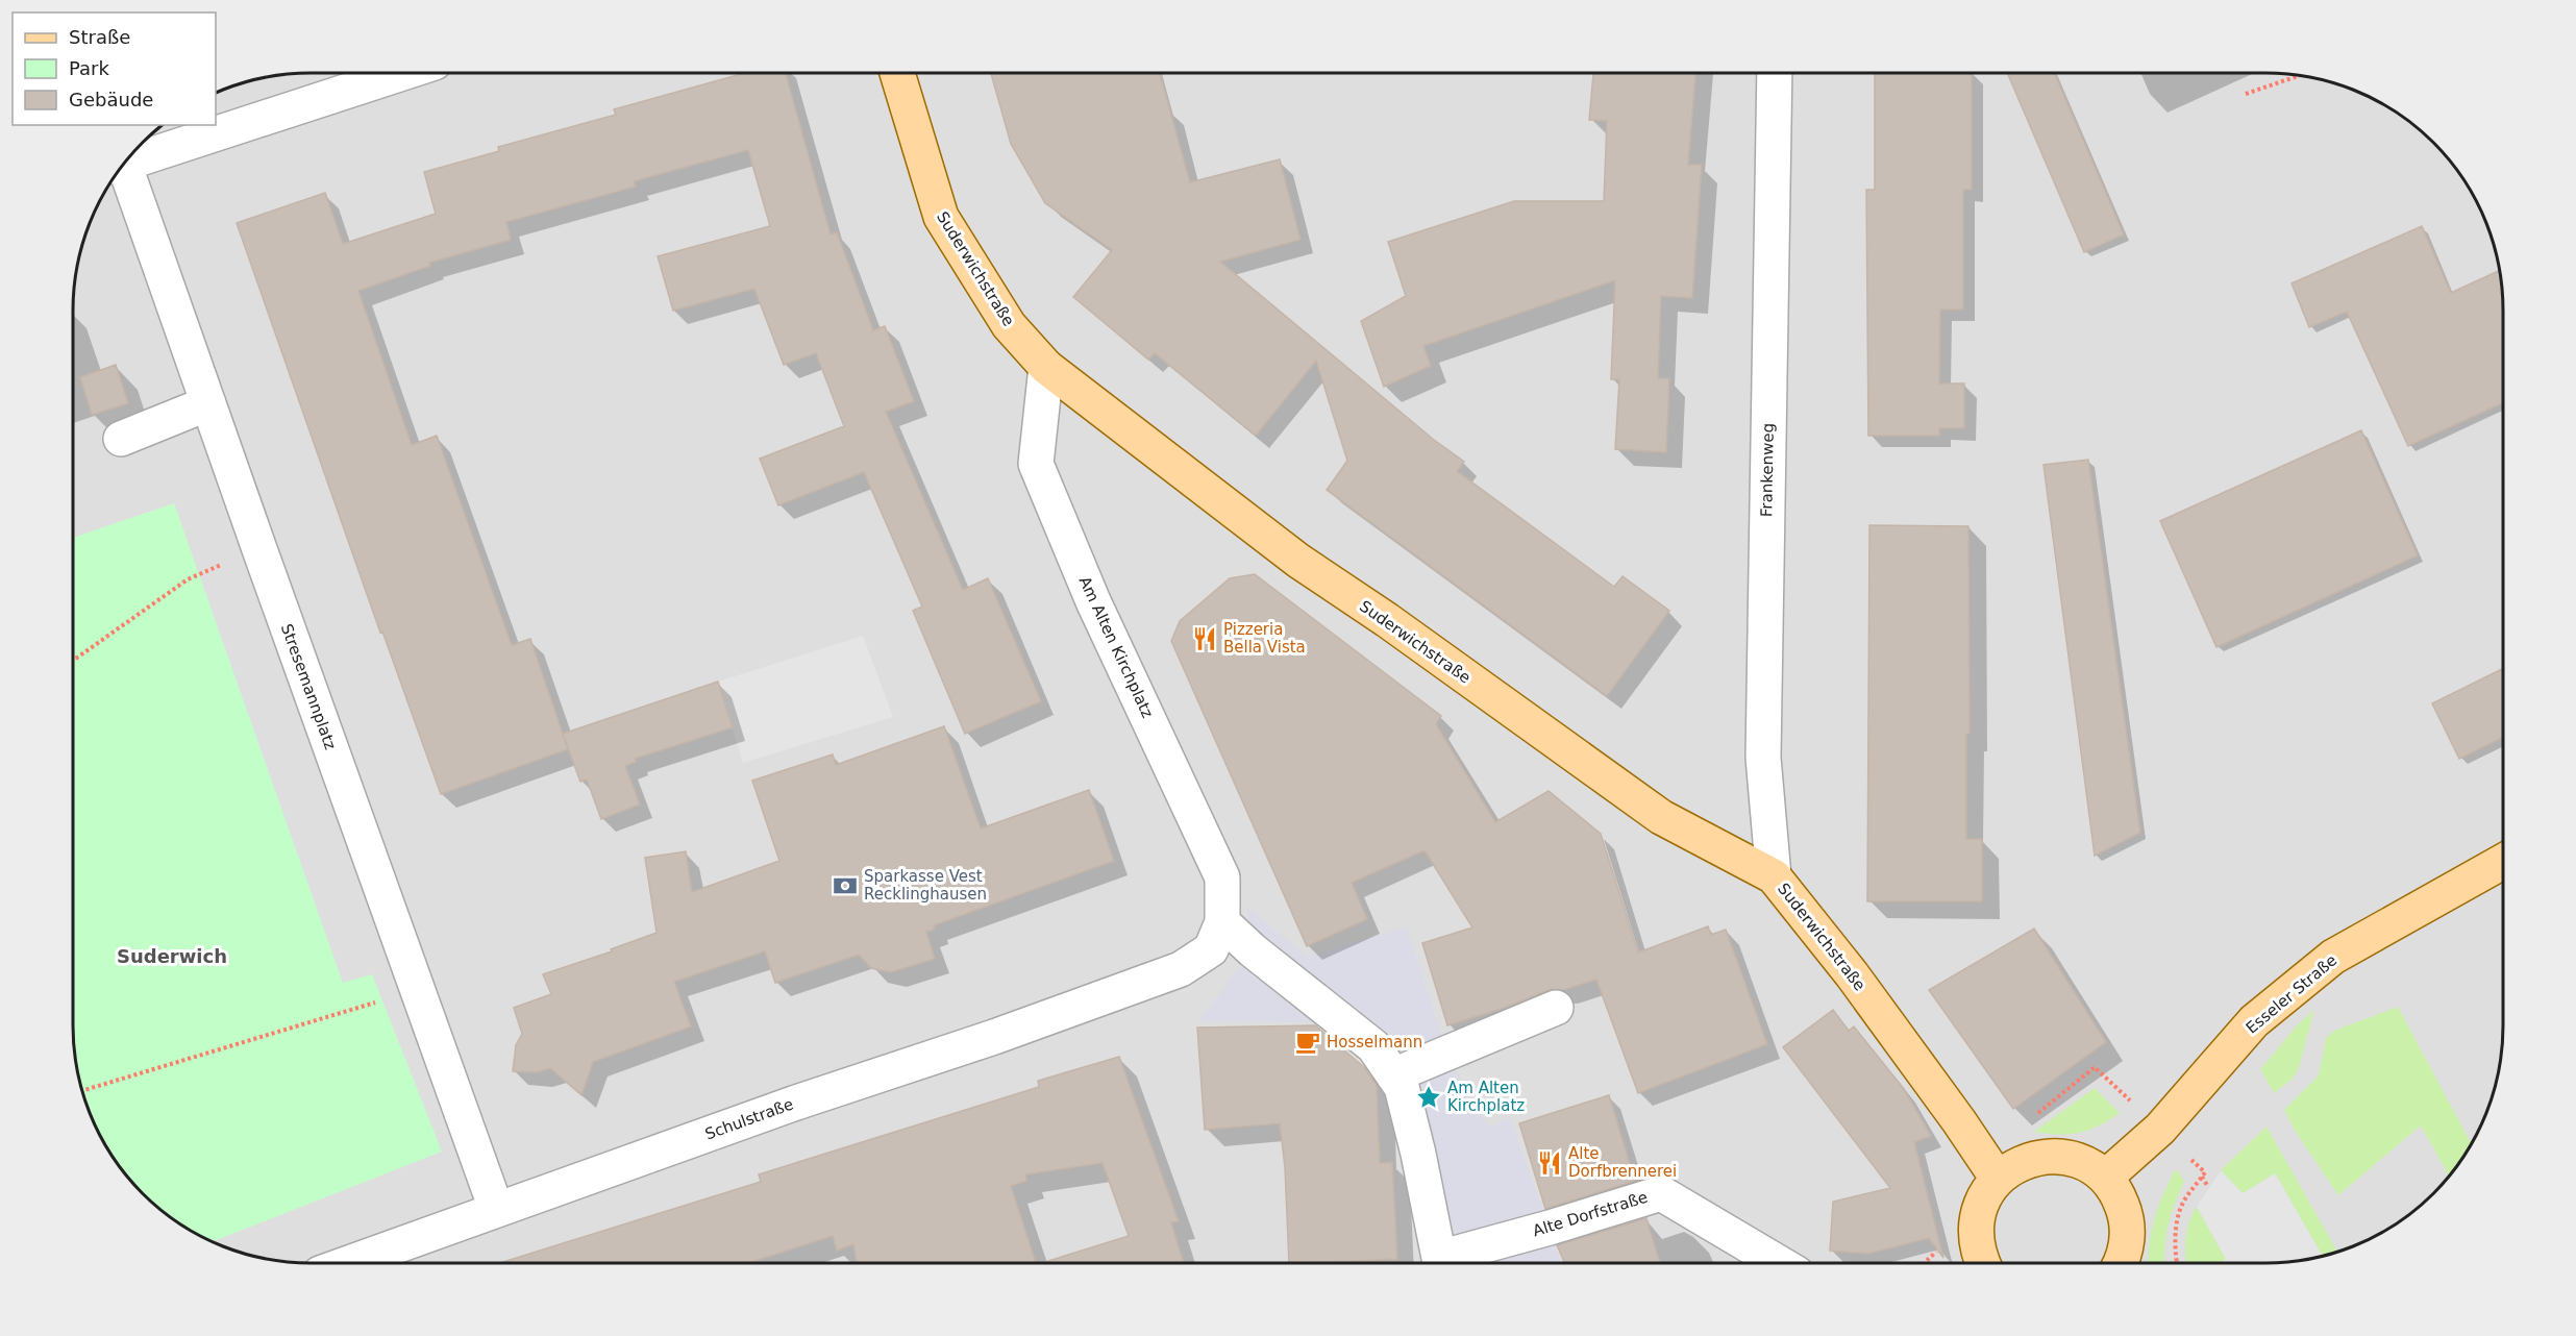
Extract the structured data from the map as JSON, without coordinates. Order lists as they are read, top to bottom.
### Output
{
  "streets": {
    "main road": ["Suderwichstraße", "Esseler Straße"],
    "street": [
      "Frankenweg",
      "Am Alten Kirchplatz",
      "Stresemannplatz",
      "Schulstraße",
      "Alte Dorfstraße"
    ]
  },
  "crossings": [
    ["Suderwichstraße", "Frankenweg"],
    ["Suderwichstraße", "Am Alten Kirchplatz"],
    ["Am Alten Kirchplatz", "Schulstraße"],
    ["Stresemannplatz", "Schulstraße"]
  ],
  "districts": ["Suderwich"],
  "places": {
    "restaurant": ["Pizzeria Bella Vista", "Alte Dorfbrennerei"],
    "bank": ["Sparkasse Vest Recklinghausen"],
    "cafe": ["Hosselmann"],
    "place": ["Am Alten Kirchplatz"]
  },
  "legend": ["Straße", "Park", "Gebäude"]
}
